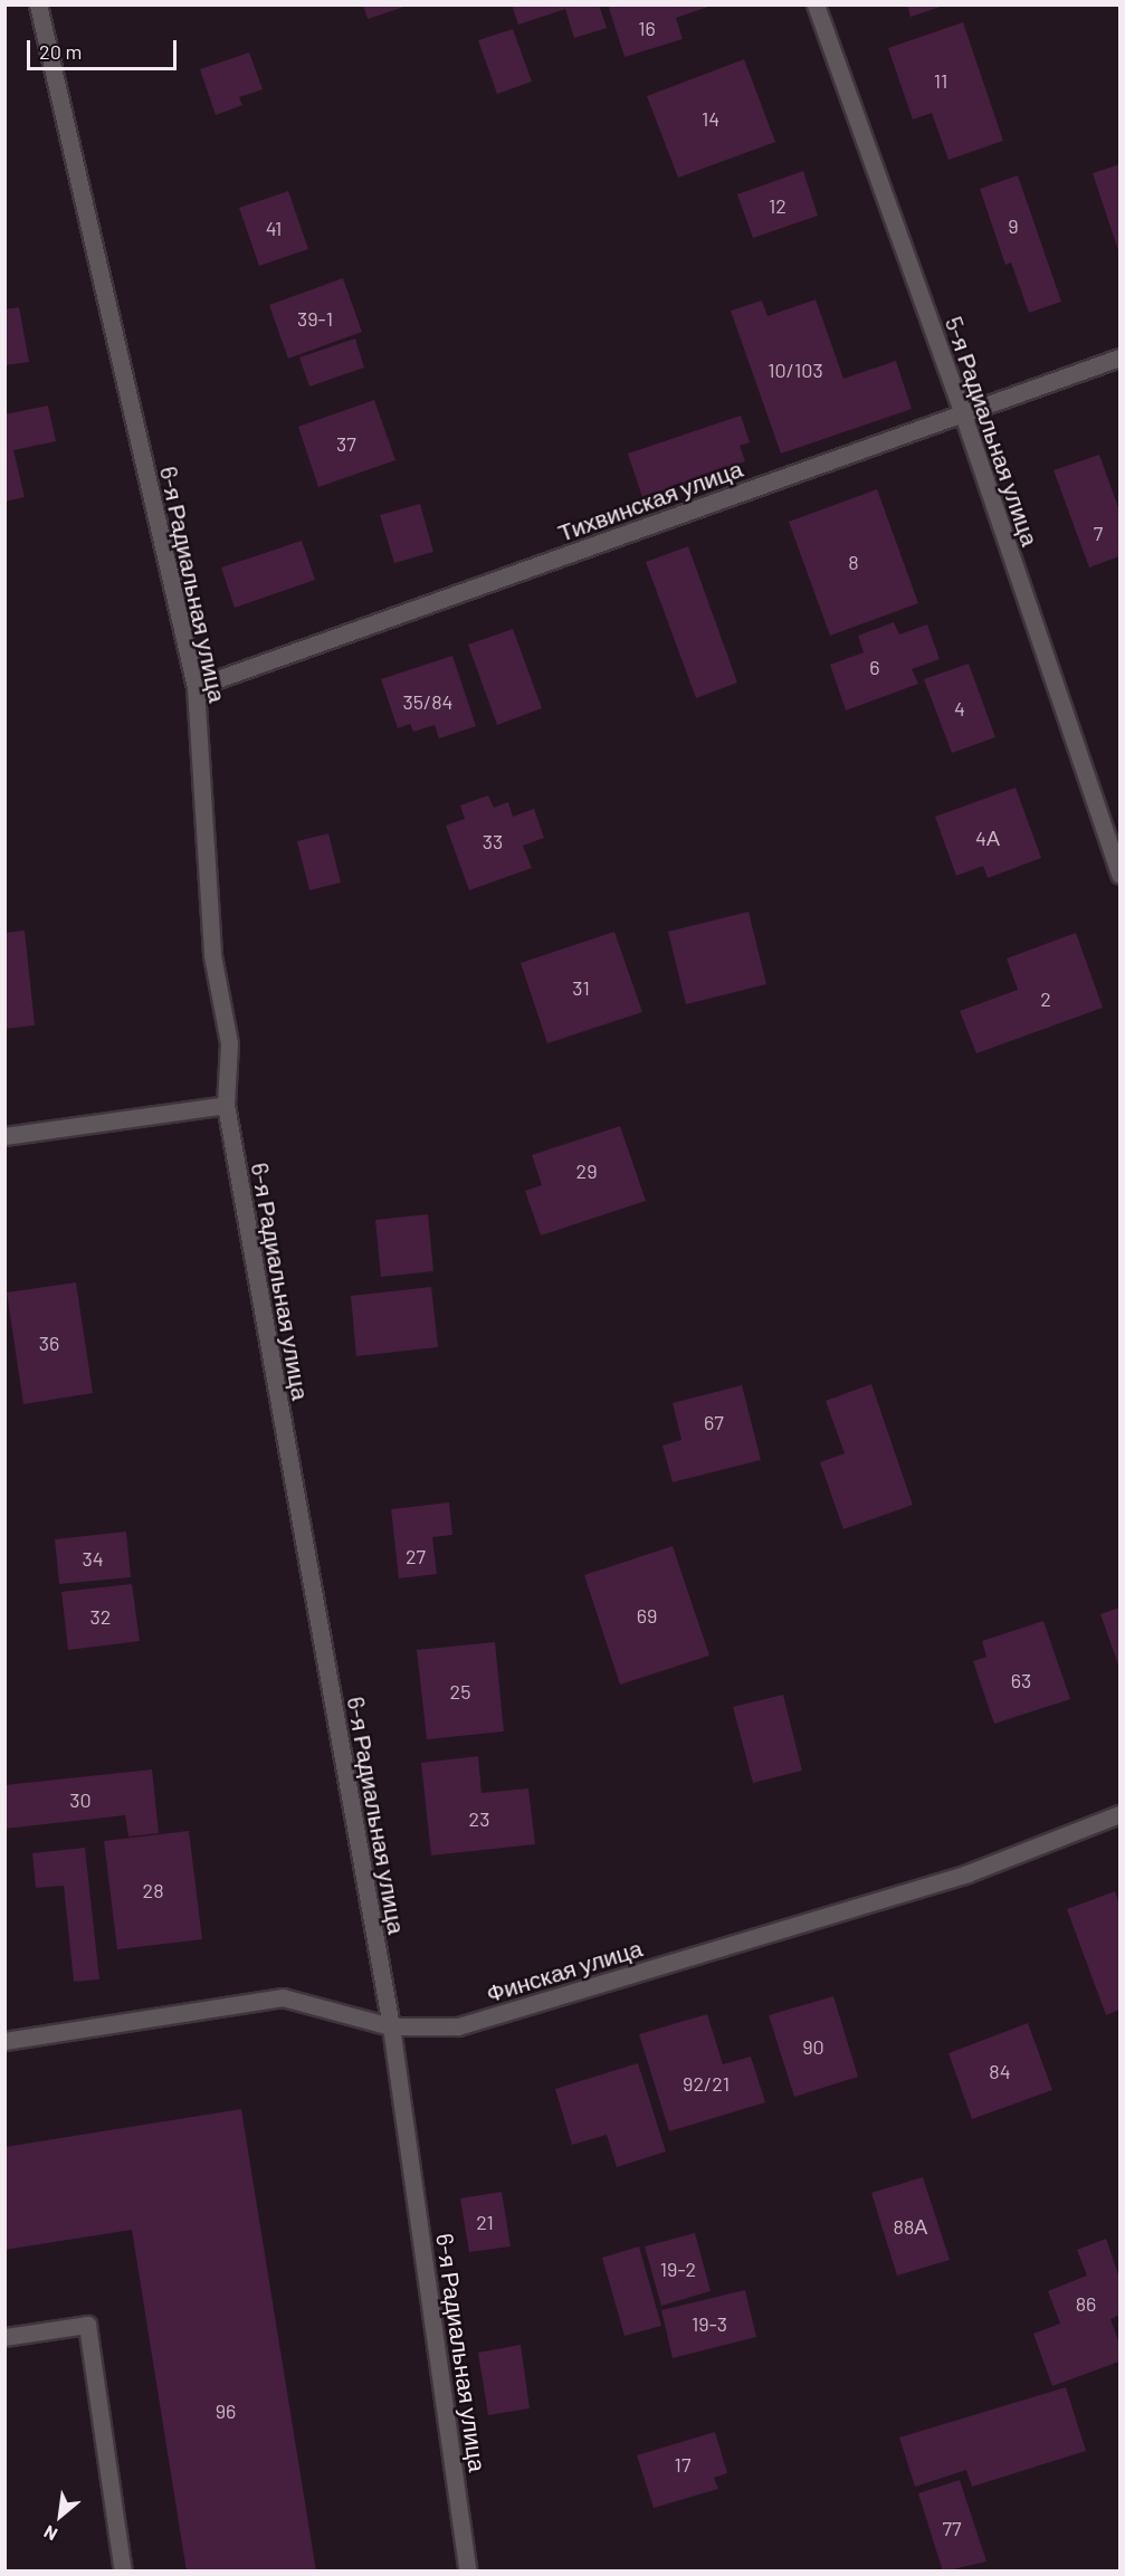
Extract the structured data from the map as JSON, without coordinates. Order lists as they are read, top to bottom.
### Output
{
  "streets": {
    "street": [
      "5-я Радиальная улица",
      "Тихвинская улица",
      "6-я Радиальная улица",
      "Финская улица"
    ]
  },
  "crossings": [
    ["5-я Радиальная улица", "Тихвинская улица"],
    ["Тихвинская улица", "6-я Радиальная улица"],
    ["6-я Радиальная улица", "Финская улица"]
  ],
  "house_numbers": [
    "16",
    "11",
    "14",
    "12",
    "9",
    "41",
    "39-1",
    "10/103",
    "37",
    "7",
    "8",
    "6",
    "35/84",
    "4",
    "4А",
    "33",
    "31",
    "2",
    "29",
    "36",
    "67",
    "27",
    "34",
    "69",
    "32",
    "63",
    "25",
    "30",
    "23",
    "28",
    "90",
    "84",
    "92/21",
    "21",
    "88А",
    "19-2",
    "86",
    "19-3",
    "96",
    "17",
    "77"
  ],
  "scale_bar": "20 m",
  "north": "bottom left"
}
